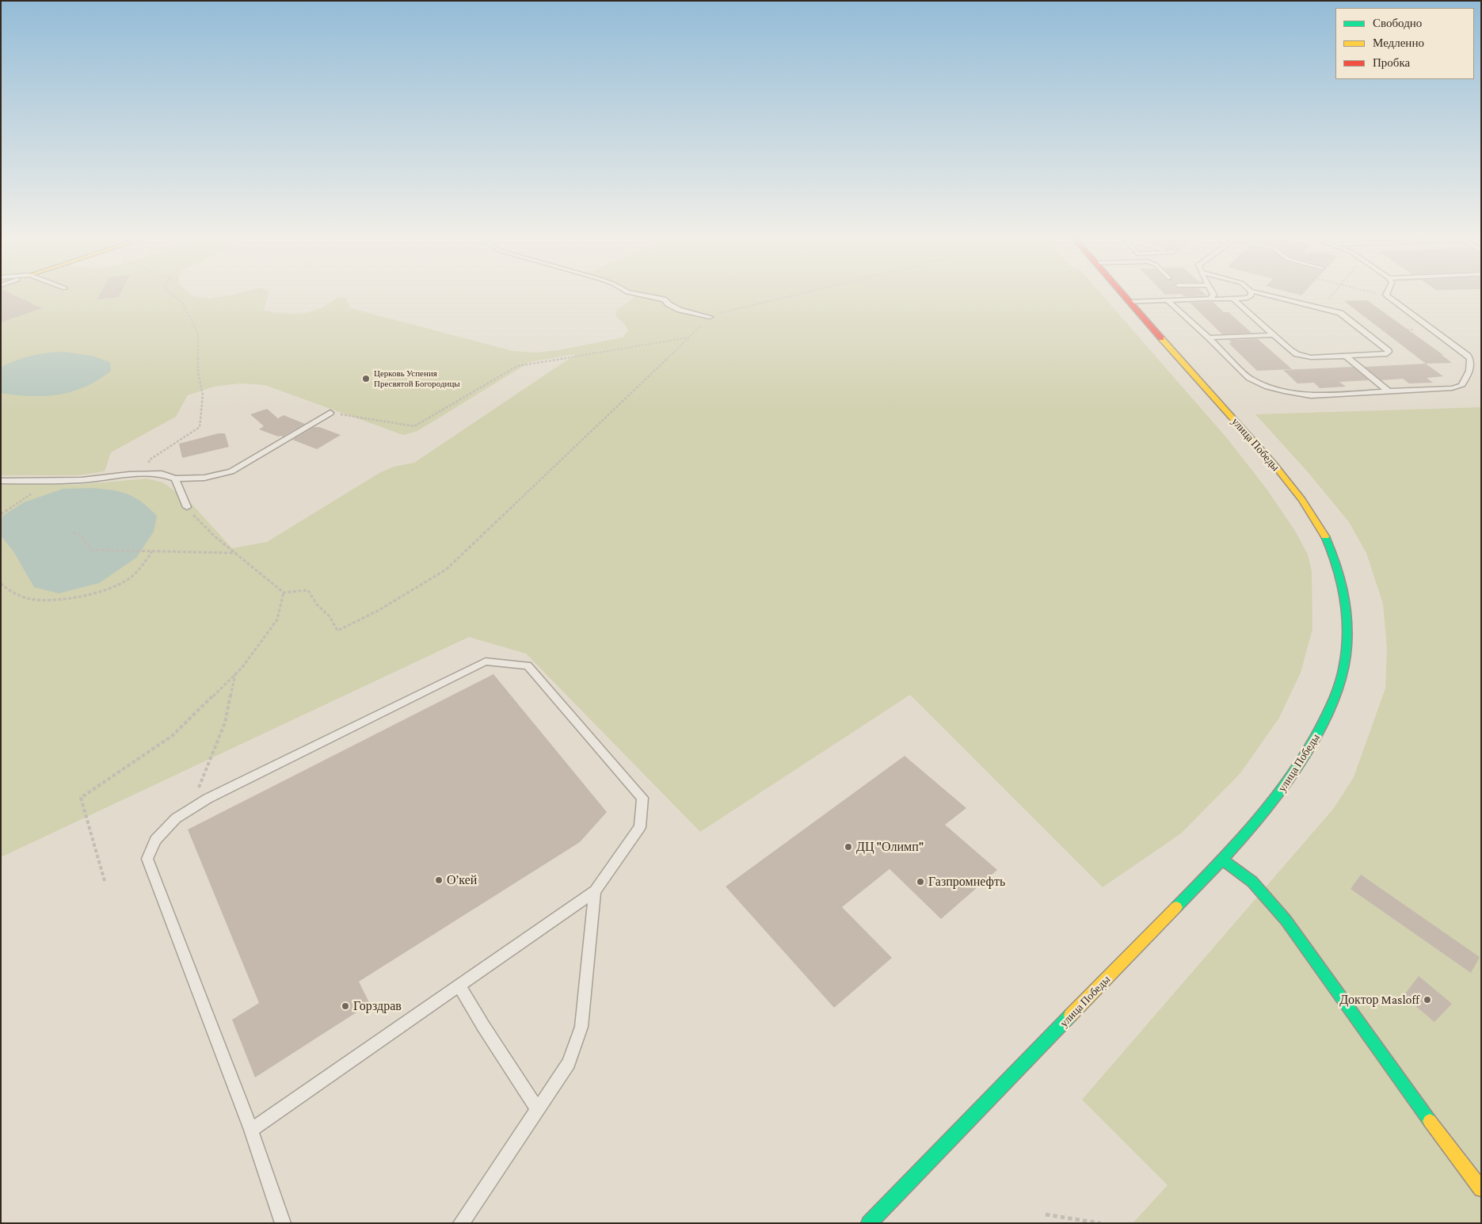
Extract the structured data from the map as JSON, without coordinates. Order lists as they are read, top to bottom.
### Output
{
  "streets": {
    "street": ["улица Победы"]
  },
  "places": [
    "Церковь Успения Пресвятой Богородицы",
    "ДЦ \"Олимп\"",
    "О’кей",
    "Газпромнефть",
    "Доктор Masloff",
    "Горздрав"
  ],
  "legend": ["Свободно", "Медленно", "Пробка"]
}
